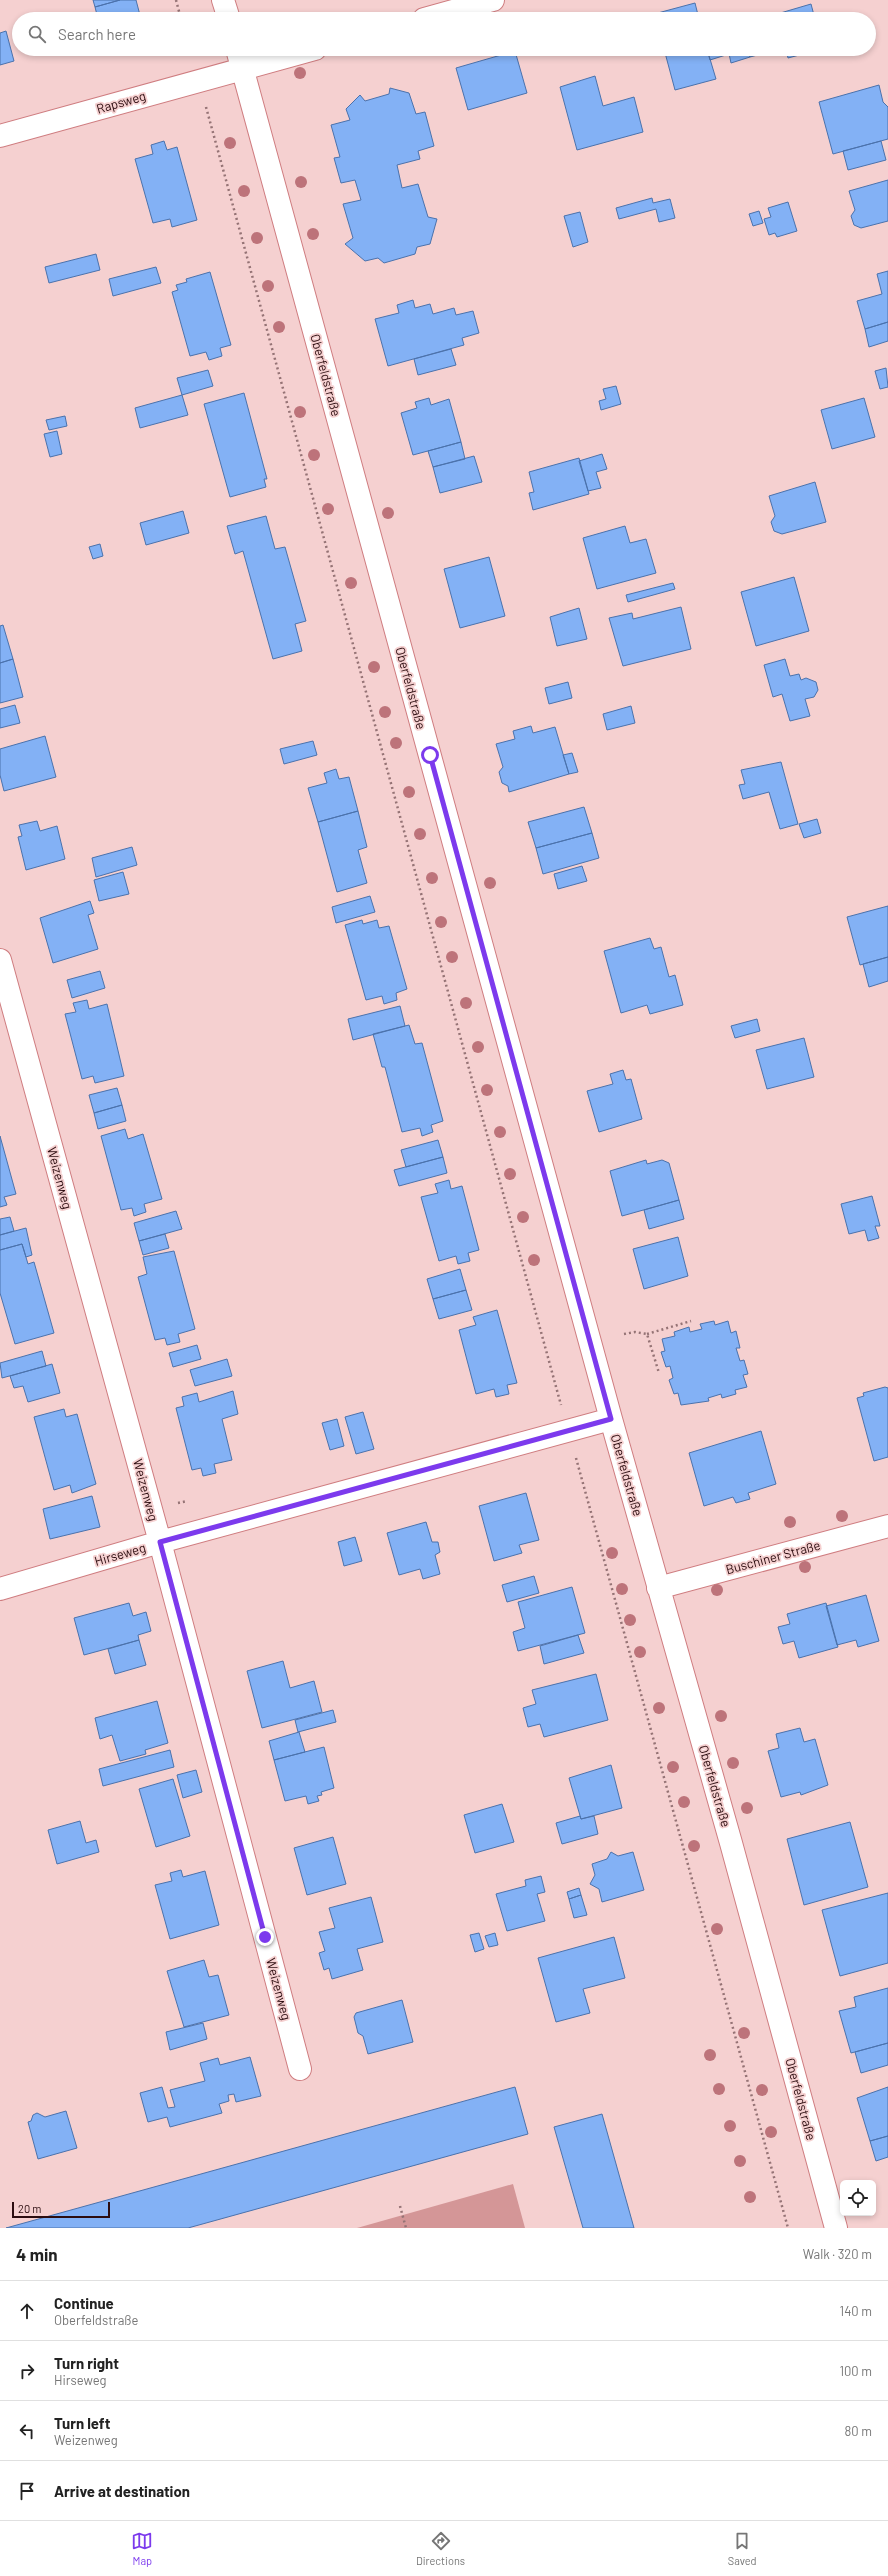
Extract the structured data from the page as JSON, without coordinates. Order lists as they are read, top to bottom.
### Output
{
  "streets": {
    "street": [
      "Rapsweg",
      "Oberfeldstraße",
      "Weizenweg",
      "Hirseweg",
      "Buschiner Straße"
    ]
  },
  "crossings": [
    ["Rapsweg", "Oberfeldstraße"],
    ["Oberfeldstraße", "Hirseweg"],
    ["Oberfeldstraße", "Buschiner Straße"],
    ["Weizenweg", "Hirseweg"]
  ],
  "scale_bar": "20 m",
  "page": {
    "search": "Search here",
    "scale": "20 m",
    "heading": ["4 min", "Walk · 320 m"],
    "list": [
      ["Continue", "Oberfeldstraße", "140 m"],
      ["Turn right", "Hirseweg", "100 m"],
      ["Turn left", "Weizenweg", "80 m"],
      "Arrive at destination"
    ],
    "nav": ["Map", "Directions", "Saved"]
  }
}
